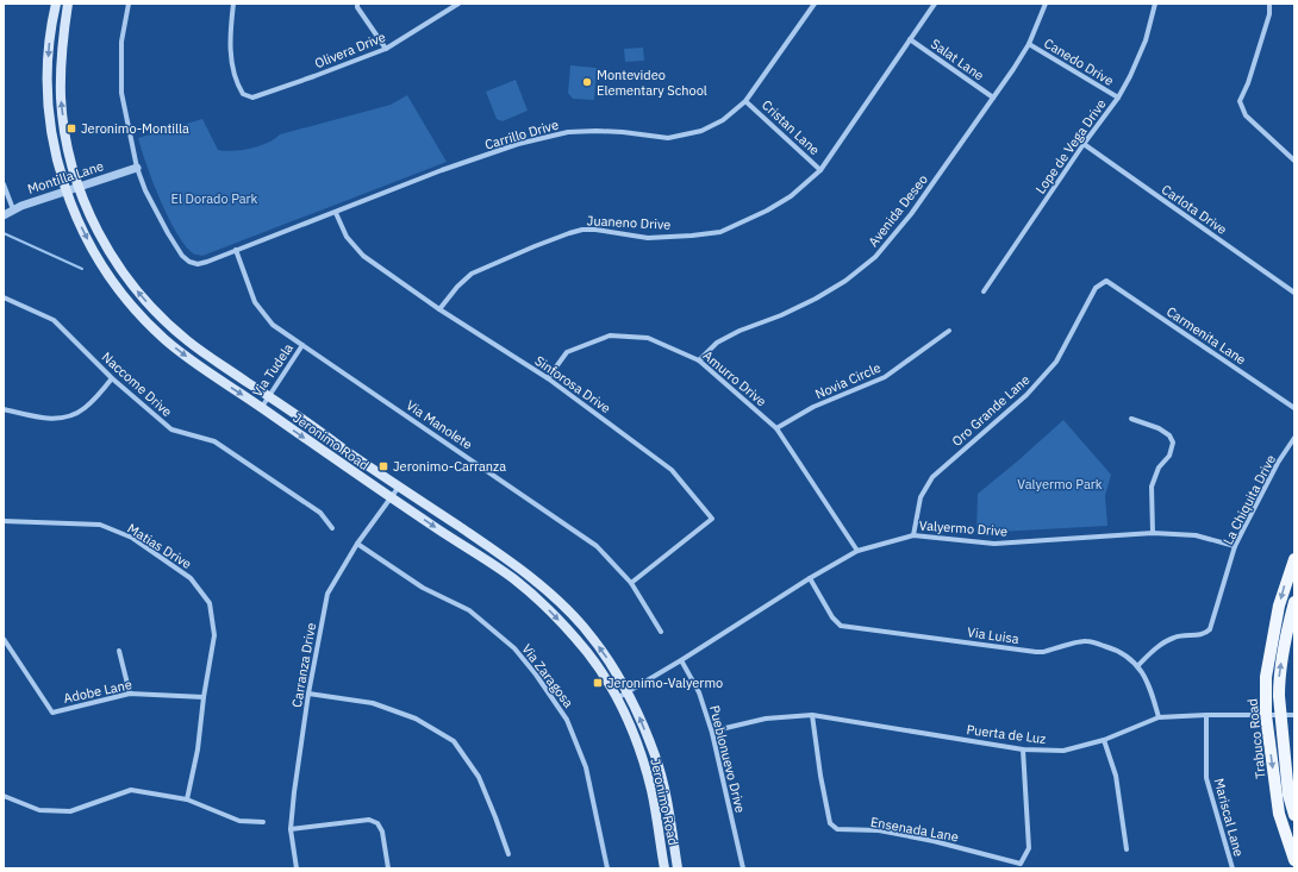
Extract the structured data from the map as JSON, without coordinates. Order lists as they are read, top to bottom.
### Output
{
  "streets": {
    "main road": ["Jeronimo Road", "Trabuco Road"],
    "street": [
      "Olivera Drive",
      "Salat Lane",
      "Canedo Drive",
      "Cristan Lane",
      "Carrillo Drive",
      "Lope de Vega Drive",
      "Montilla Lane",
      "Carlota Drive",
      "Avenida Deseo",
      "Juaneno Drive",
      "Carmenita Lane",
      "Via Tudela",
      "Amurro Drive",
      "Novia Circle",
      "Naccome Drive",
      "Sinforosa Drive",
      "Oro Grande Lane",
      "Via Manolete",
      "La Chiquita Drive",
      "Valyermo Drive",
      "Matias Drive",
      "Via Luisa",
      "Carranza Drive",
      "Via Zaragosa",
      "Adobe Lane",
      "Puerta de Luz",
      "Pueblonuevo Drive",
      "Mariscal Lane",
      "Ensenada Lane"
    ]
  },
  "crossings": [
    ["Salat Lane", "Avenida Deseo"],
    ["Salat Lane", "Juaneno Drive"],
    ["Canedo Drive", "Lope de Vega Drive"],
    ["Canedo Drive", "Avenida Deseo"],
    ["Cristan Lane", "Carrillo Drive"],
    ["Cristan Lane", "Juaneno Drive"],
    ["Carrillo Drive", "Montilla Lane"],
    ["Carrillo Drive", "Sinforosa Drive"],
    ["Carrillo Drive", "Via Manolete"],
    ["Lope de Vega Drive", "Carlota Drive"],
    ["Montilla Lane", "Jeronimo Road"],
    ["Avenida Deseo", "Amurro Drive"],
    ["Juaneno Drive", "Sinforosa Drive"],
    ["Carmenita Lane", "Oro Grande Lane"],
    ["Via Tudela", "Via Manolete"],
    ["Via Tudela", "Jeronimo Road"],
    ["Amurro Drive", "Novia Circle"],
    ["Amurro Drive", "Sinforosa Drive"],
    ["Amurro Drive", "Valyermo Drive"],
    ["Sinforosa Drive", "Via Manolete"],
    ["Oro Grande Lane", "Valyermo Drive"],
    ["Jeronimo Road", "Valyermo Drive"],
    ["Jeronimo Road", "Carranza Drive"],
    ["La Chiquita Drive", "Valyermo Drive"],
    ["La Chiquita Drive", "Via Luisa"],
    ["Valyermo Drive", "Via Luisa"],
    ["Valyermo Drive", "Pueblonuevo Drive"],
    ["Matias Drive", "Adobe Lane"],
    ["Via Luisa", "Puerta de Luz"],
    ["Carranza Drive", "Via Zaragosa"],
    ["Puerta de Luz", "Trabuco Road"],
    ["Puerta de Luz", "Pueblonuevo Drive"],
    ["Puerta de Luz", "Mariscal Lane"],
    ["Puerta de Luz", "Ensenada Lane"]
  ],
  "parks": ["El Dorado Park", "Valyermo Park"],
  "places": {
    "other": ["Montevideo Elementary School"],
    "transit": ["Jeronimo-Montilla", "Jeronimo-Carranza", "Jeronimo-Valyermo"]
  }
}
